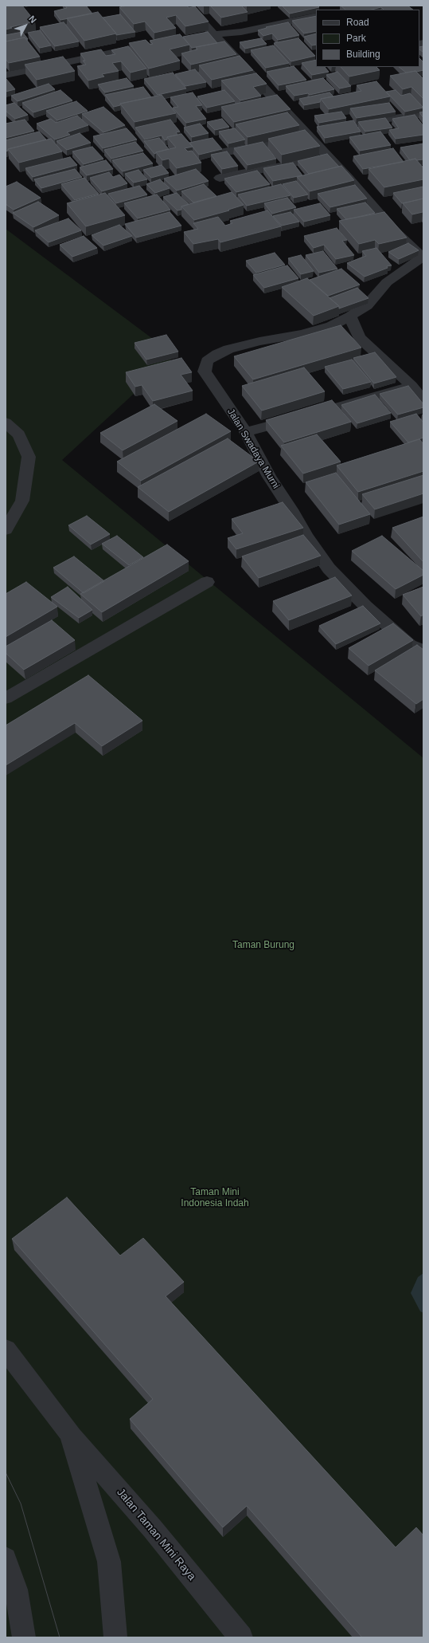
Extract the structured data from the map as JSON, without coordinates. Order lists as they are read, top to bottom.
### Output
{
  "streets": {
    "street": ["Jalan Swadaya Murni", "Jalan Taman Mini Raya"]
  },
  "parks": ["Taman Burung", "Taman Mini Indonesia Indah"],
  "legend": ["Road", "Park", "Building"],
  "north": "top right"
}
